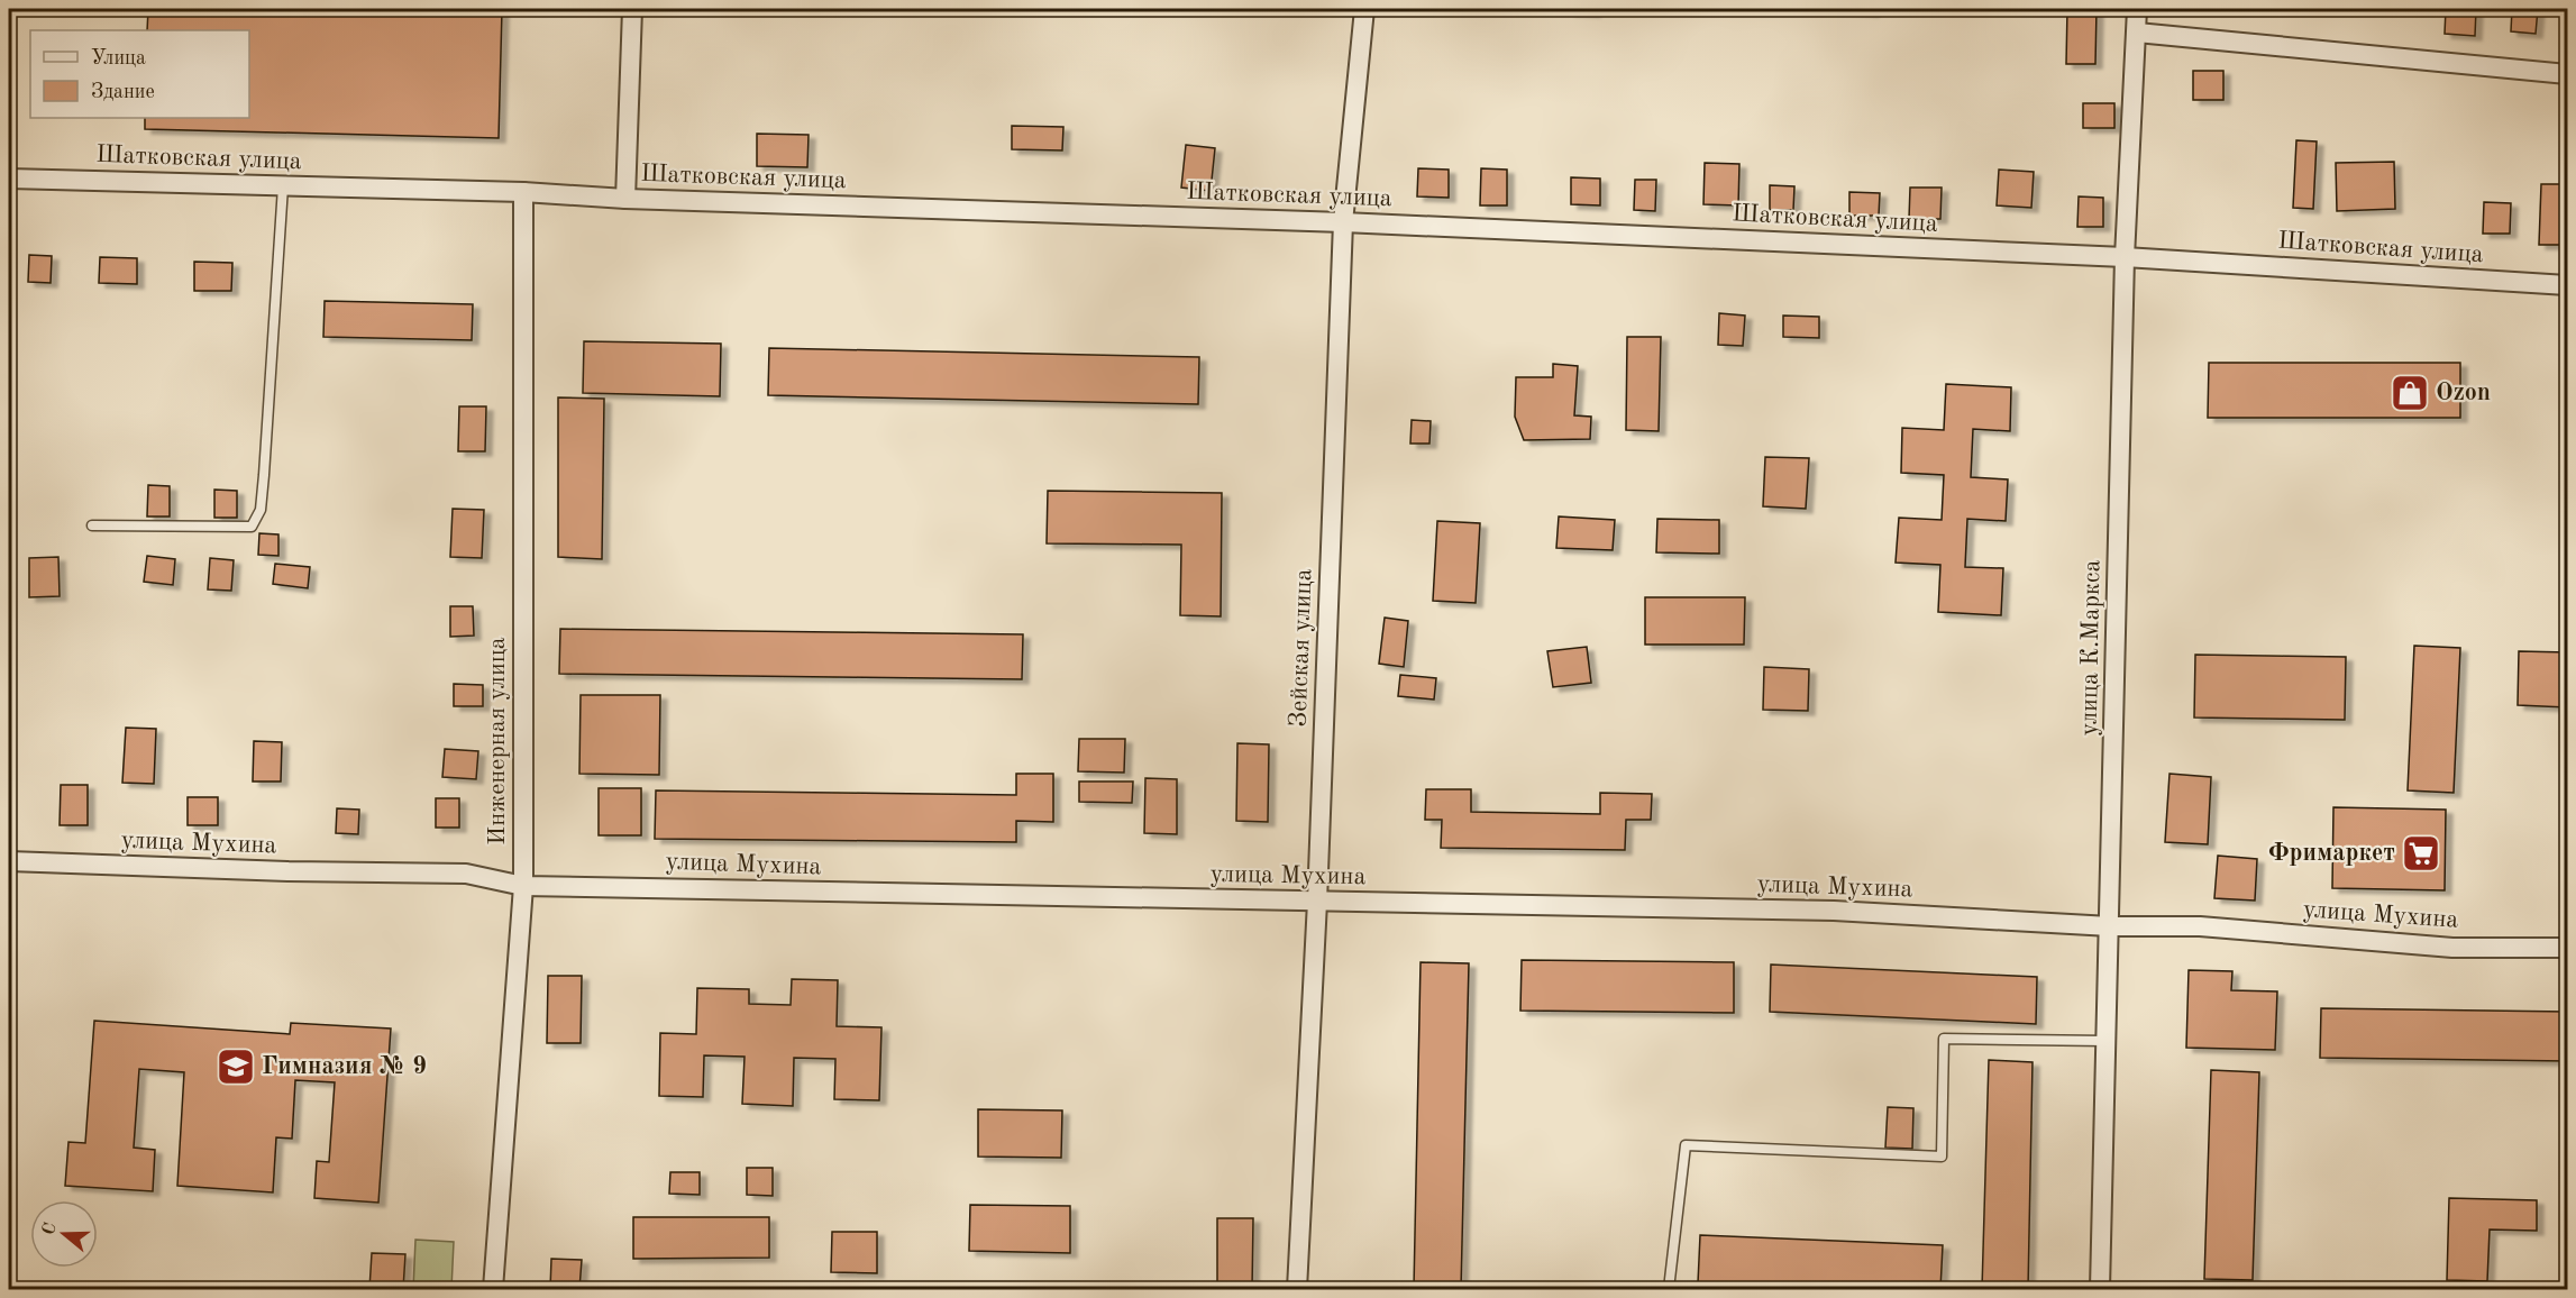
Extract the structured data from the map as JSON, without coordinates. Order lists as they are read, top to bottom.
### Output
{
  "streets": {
    "street": [
      "Шатковская улица",
      "Зейская улица",
      "улица К.Маркса",
      "Инженерная улица",
      "улица Мухина"
    ]
  },
  "crossings": [
    ["Шатковская улица", "Зейская улица"],
    ["Шатковская улица", "улица К.Маркса"],
    ["Шатковская улица", "Инженерная улица"],
    ["Зейская улица", "улица Мухина"],
    ["улица К.Маркса", "улица Мухина"],
    ["Инженерная улица", "улица Мухина"]
  ],
  "places": {
    "shop": ["Ozon"],
    "supermarket": ["Фримаркет"],
    "school or university": ["Гимназия № 9"]
  },
  "legend": ["Улица", "Здание"],
  "north": "left"
}
